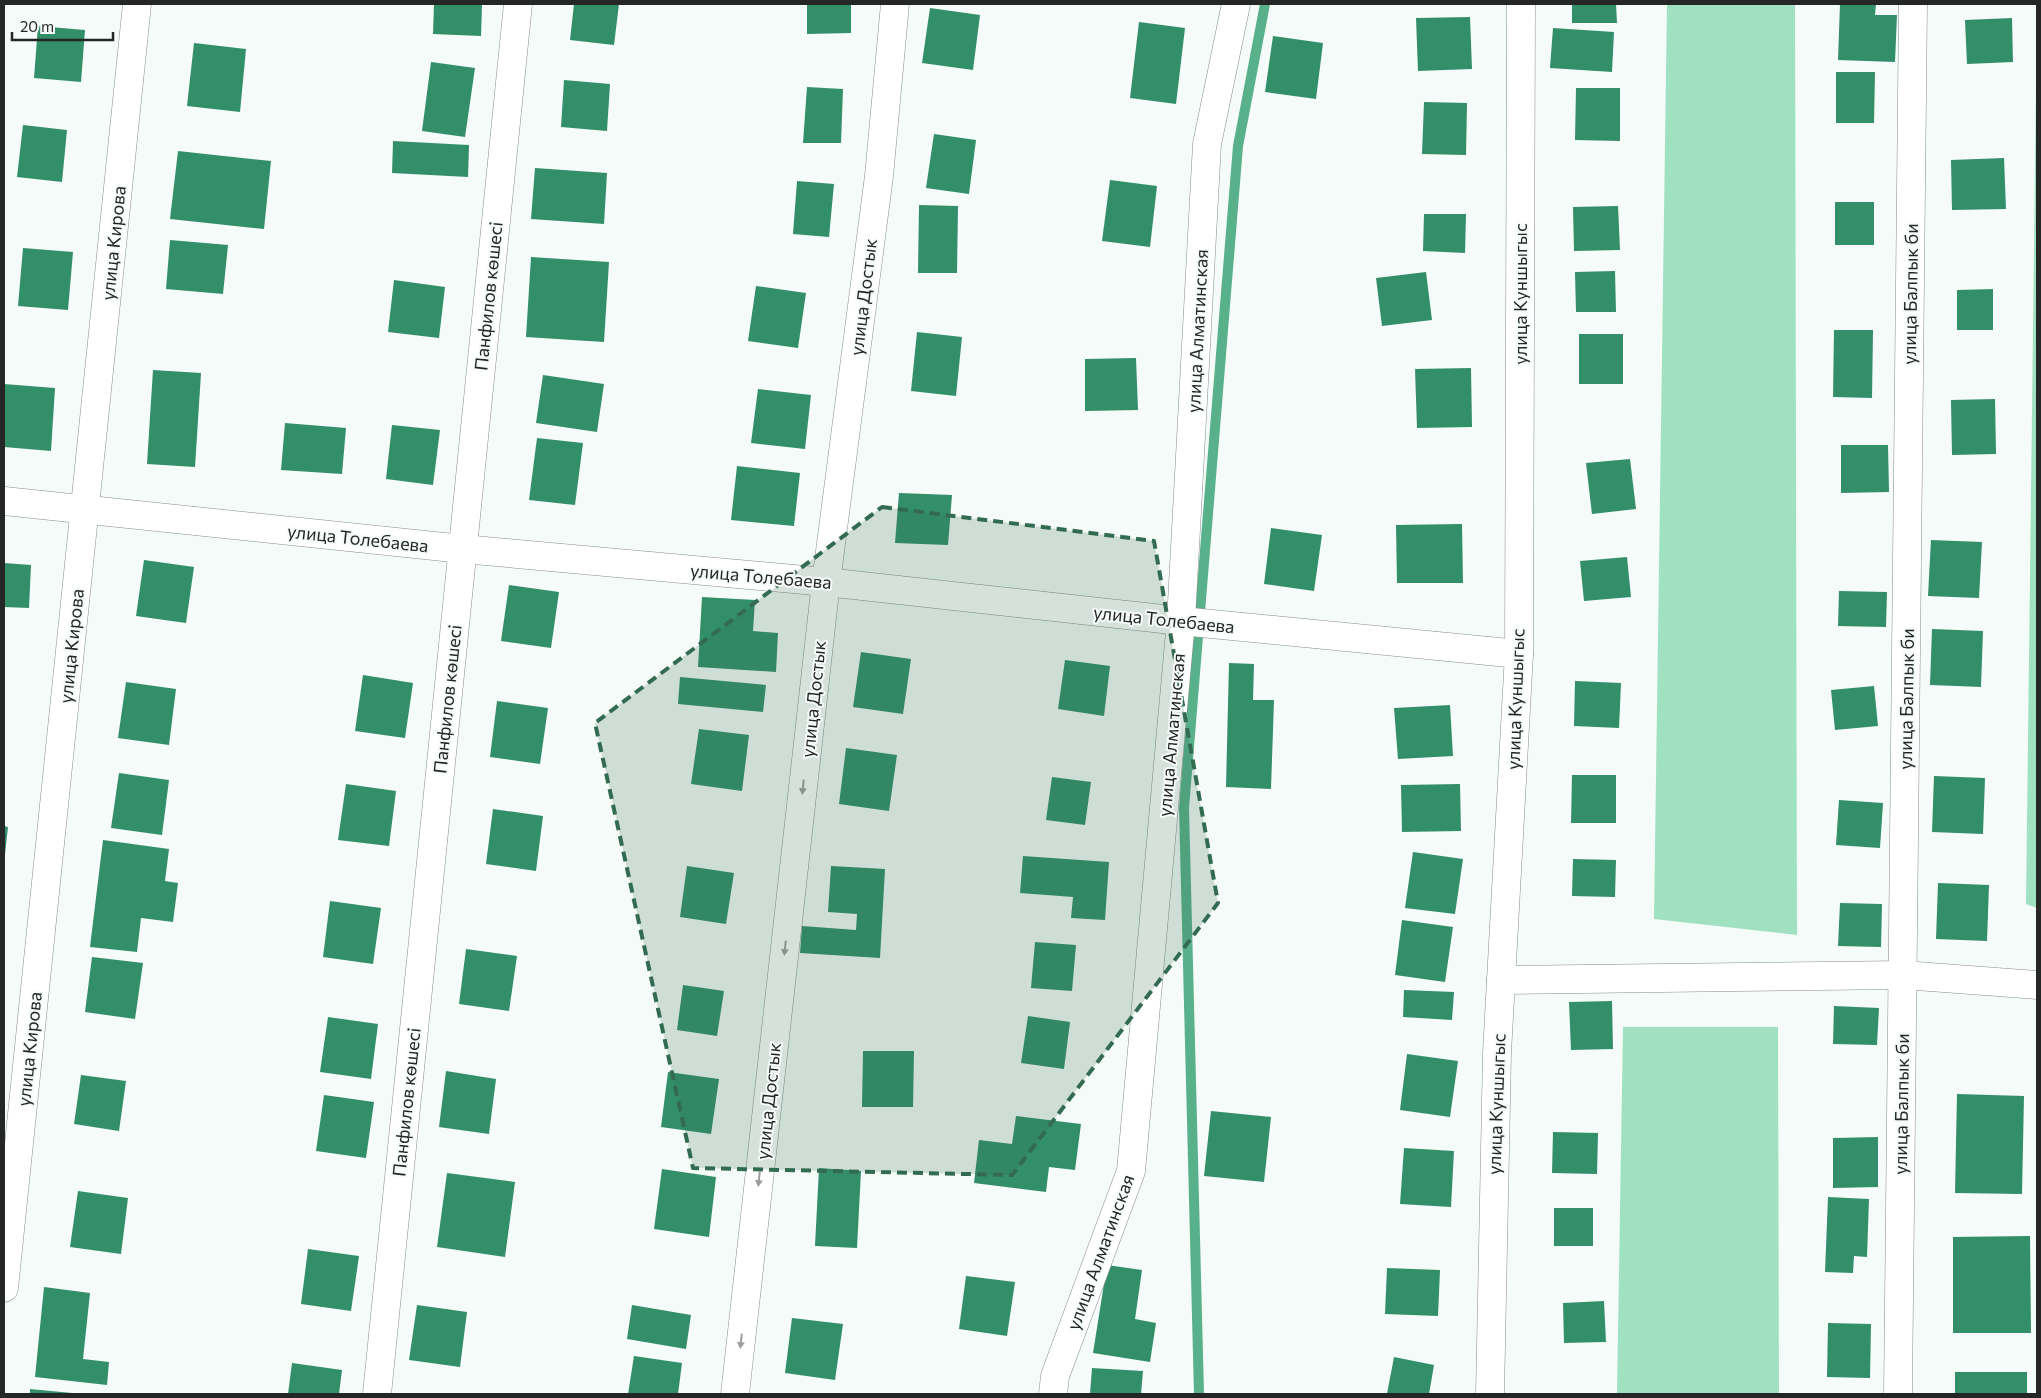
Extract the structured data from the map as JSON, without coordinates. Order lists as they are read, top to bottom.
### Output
{
  "streets": {
    "street": [
      "улица Кирова",
      "улица Куншыгыс",
      "улица Балпык би",
      "Панфилов көшесі",
      "улица Достык",
      "улица Алматинская",
      "улица Толебаева"
    ]
  },
  "crossings": [
    ["улица Кирова", "улица Толебаева"],
    ["улица Куншыгыс", "улица Толебаева"],
    ["Панфилов көшесі", "улица Толебаева"],
    ["улица Достык", "улица Толебаева"],
    ["улица Алматинская", "улица Толебаева"]
  ],
  "one_way": ["улица Достык"],
  "scale_bar": "20 m"
}
